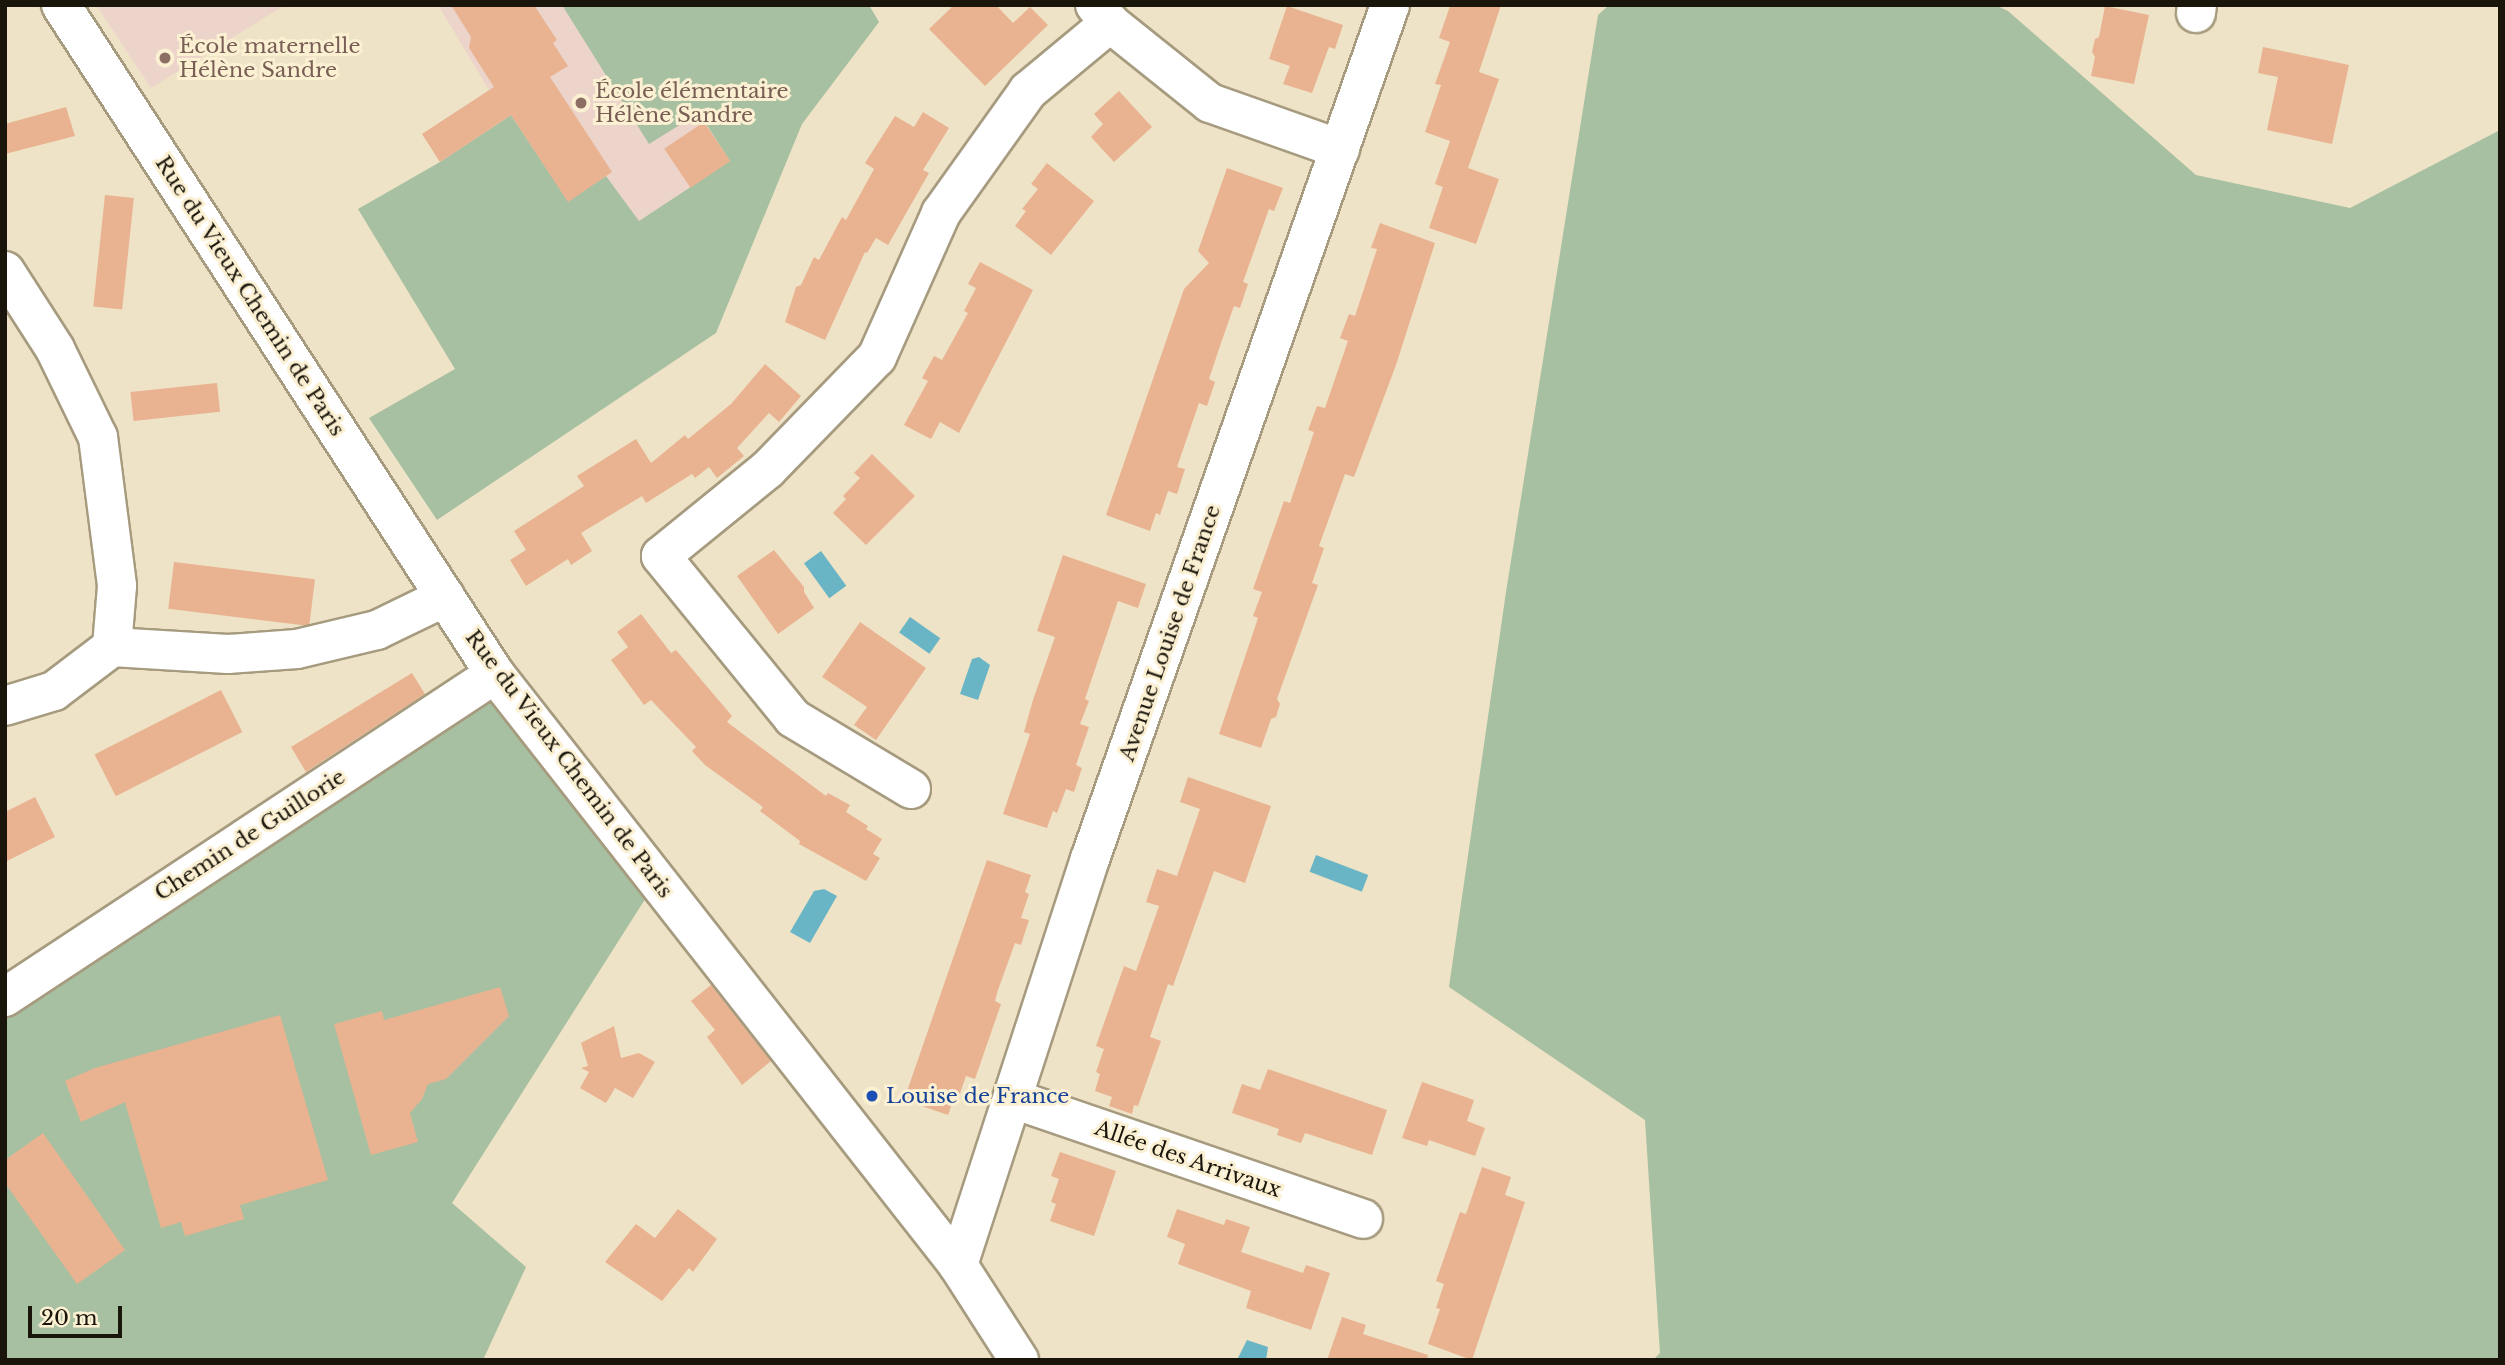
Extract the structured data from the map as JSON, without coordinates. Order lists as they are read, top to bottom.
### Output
{
  "streets": {
    "street": [
      "Rue du Vieux Chemin de Paris",
      "Avenue Louise de France",
      "Chemin de Guillorie",
      "Allée des Arrivaux"
    ]
  },
  "crossings": [
    ["Rue du Vieux Chemin de Paris", "Avenue Louise de France"],
    ["Rue du Vieux Chemin de Paris", "Chemin de Guillorie"],
    ["Avenue Louise de France", "Allée des Arrivaux"]
  ],
  "places": ["École maternelle Hélène Sandre", "École élémentaire Hélène Sandre", "Louise de France"],
  "scale_bar": "20 m"
}
